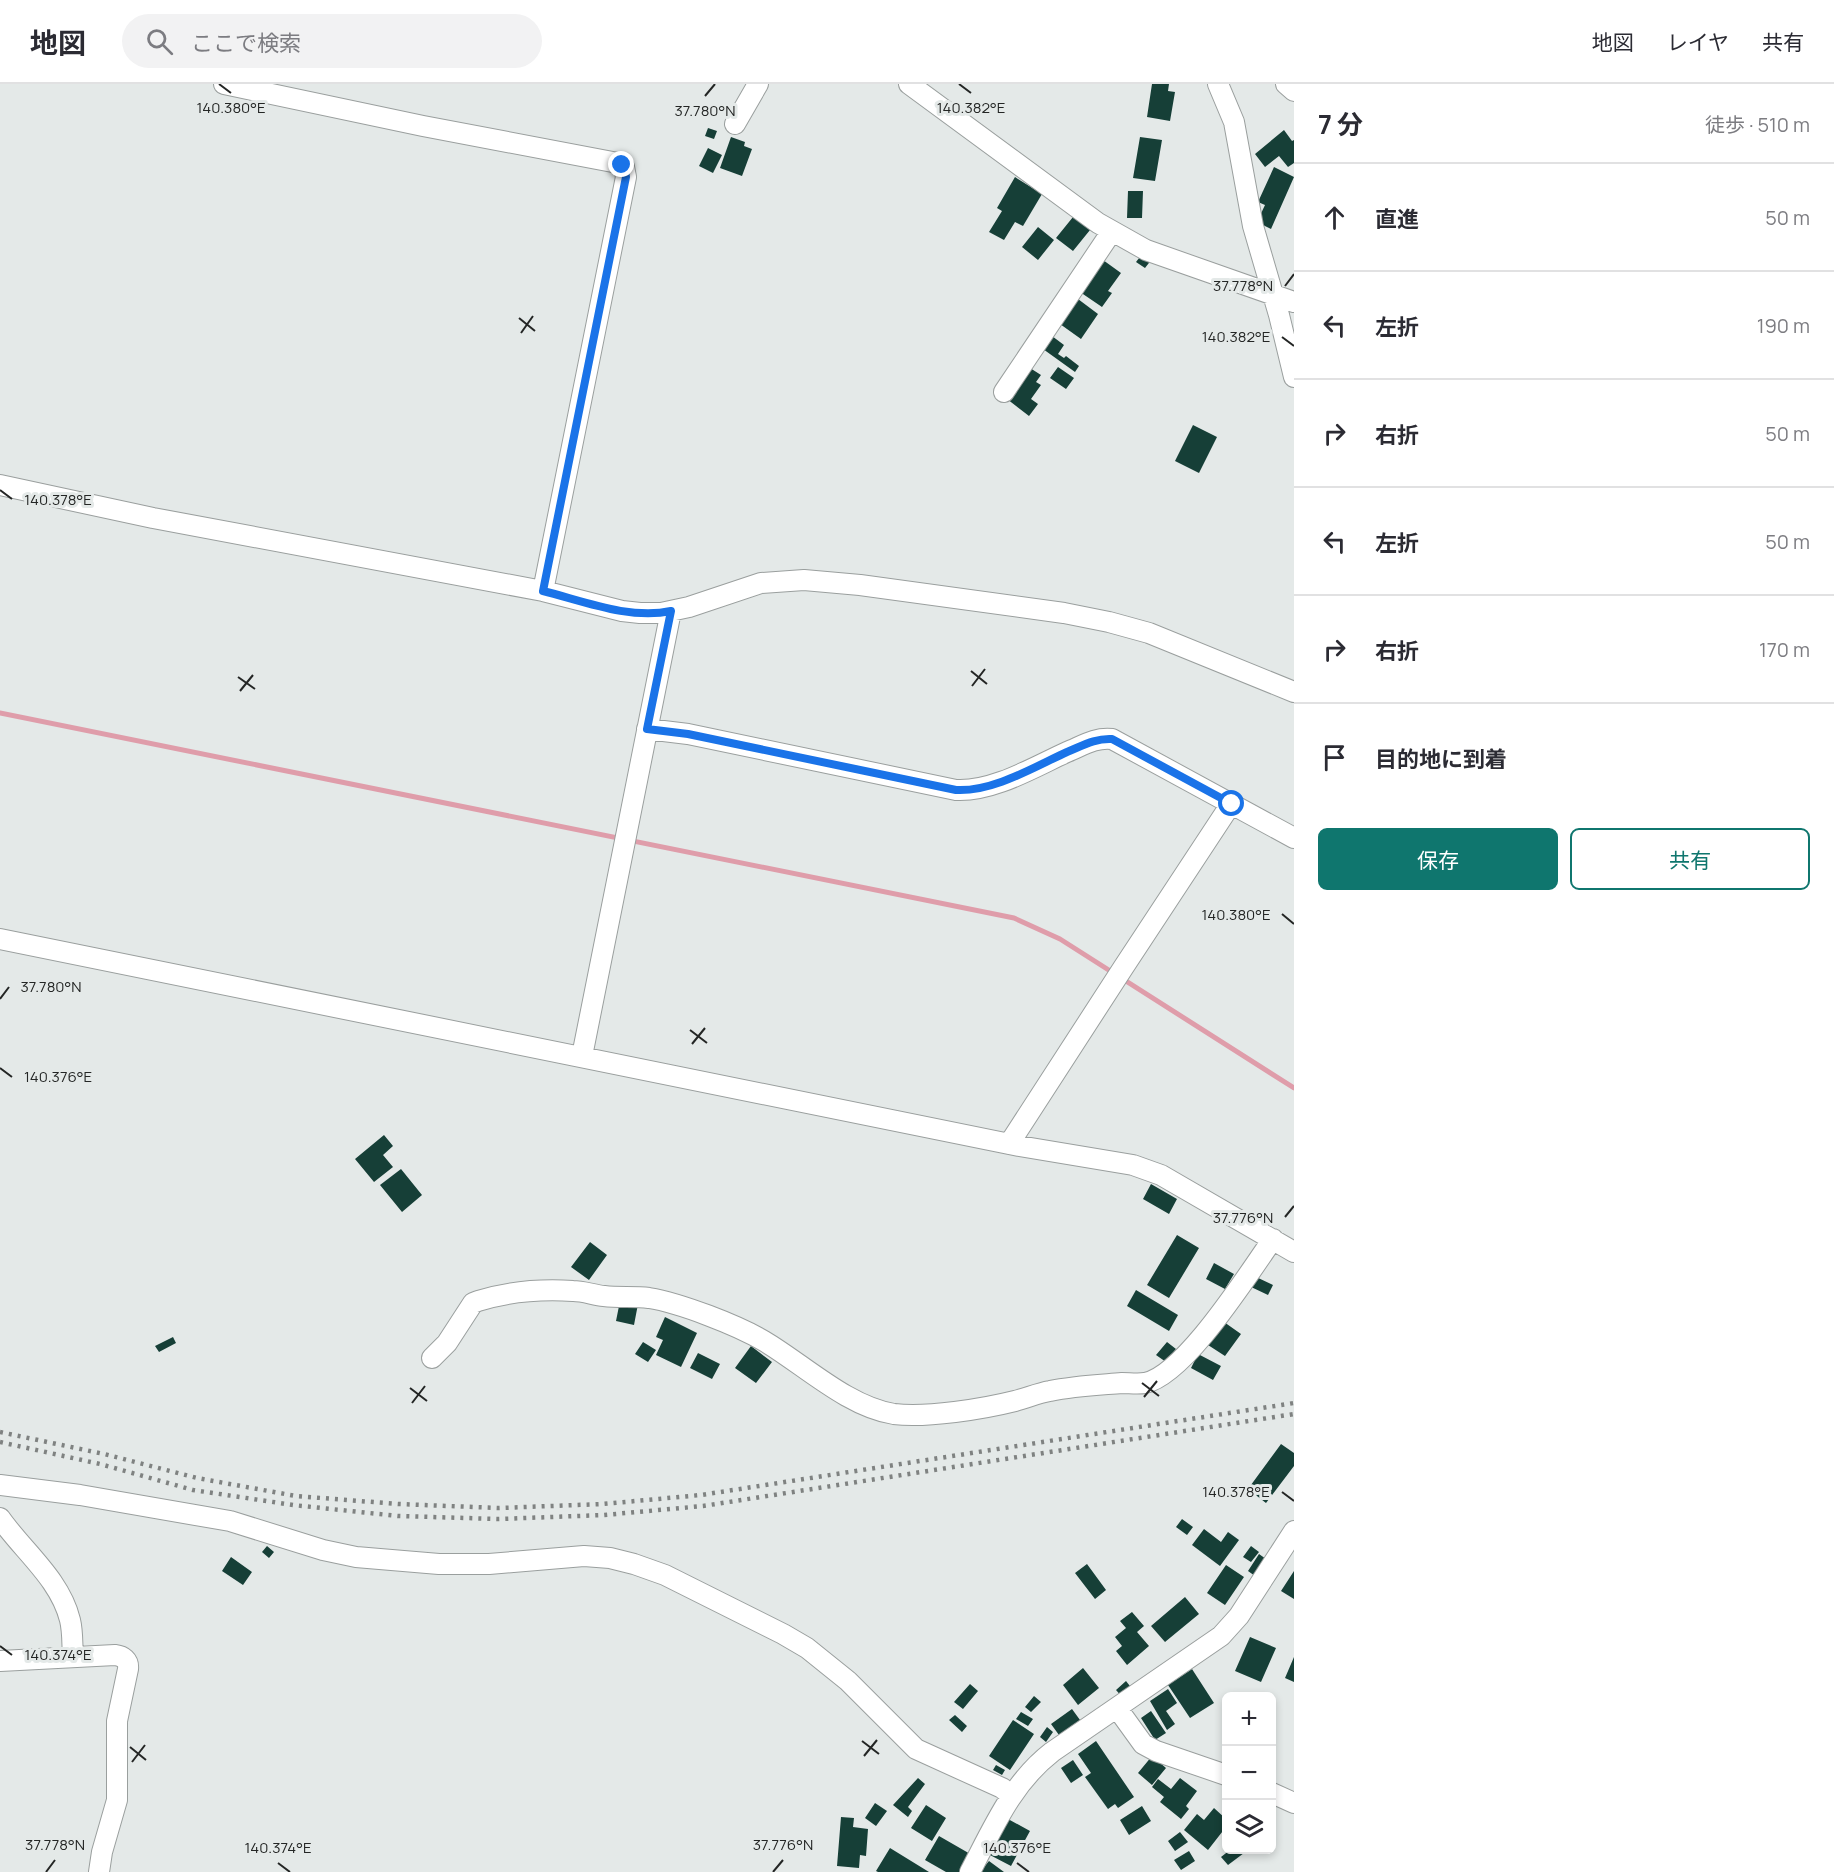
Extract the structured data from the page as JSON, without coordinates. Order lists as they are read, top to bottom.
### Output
{
  "page": {
    "header": "地図",
    "search": "ここで検索",
    "nav": ["地図", "レイヤ", "共有"],
    "heading": ["7 分", "徒歩 · 510 m"],
    "list": [
      ["直進", "50 m"],
      ["左折", "190 m"],
      ["右折", "50 m"],
      ["左折", "50 m"],
      ["右折", "170 m"],
      "目的地に到着"
    ],
    "buttons": ["保存", "共有"],
    "map_buttons": ["+", "−"]
  },
  "coordinates": [
    "140.380°E",
    "140.382°E",
    "37.780°N",
    "37.778°N",
    "140.378°E",
    "140.376°E",
    "37.776°N",
    "140.374°E"
  ]
}
